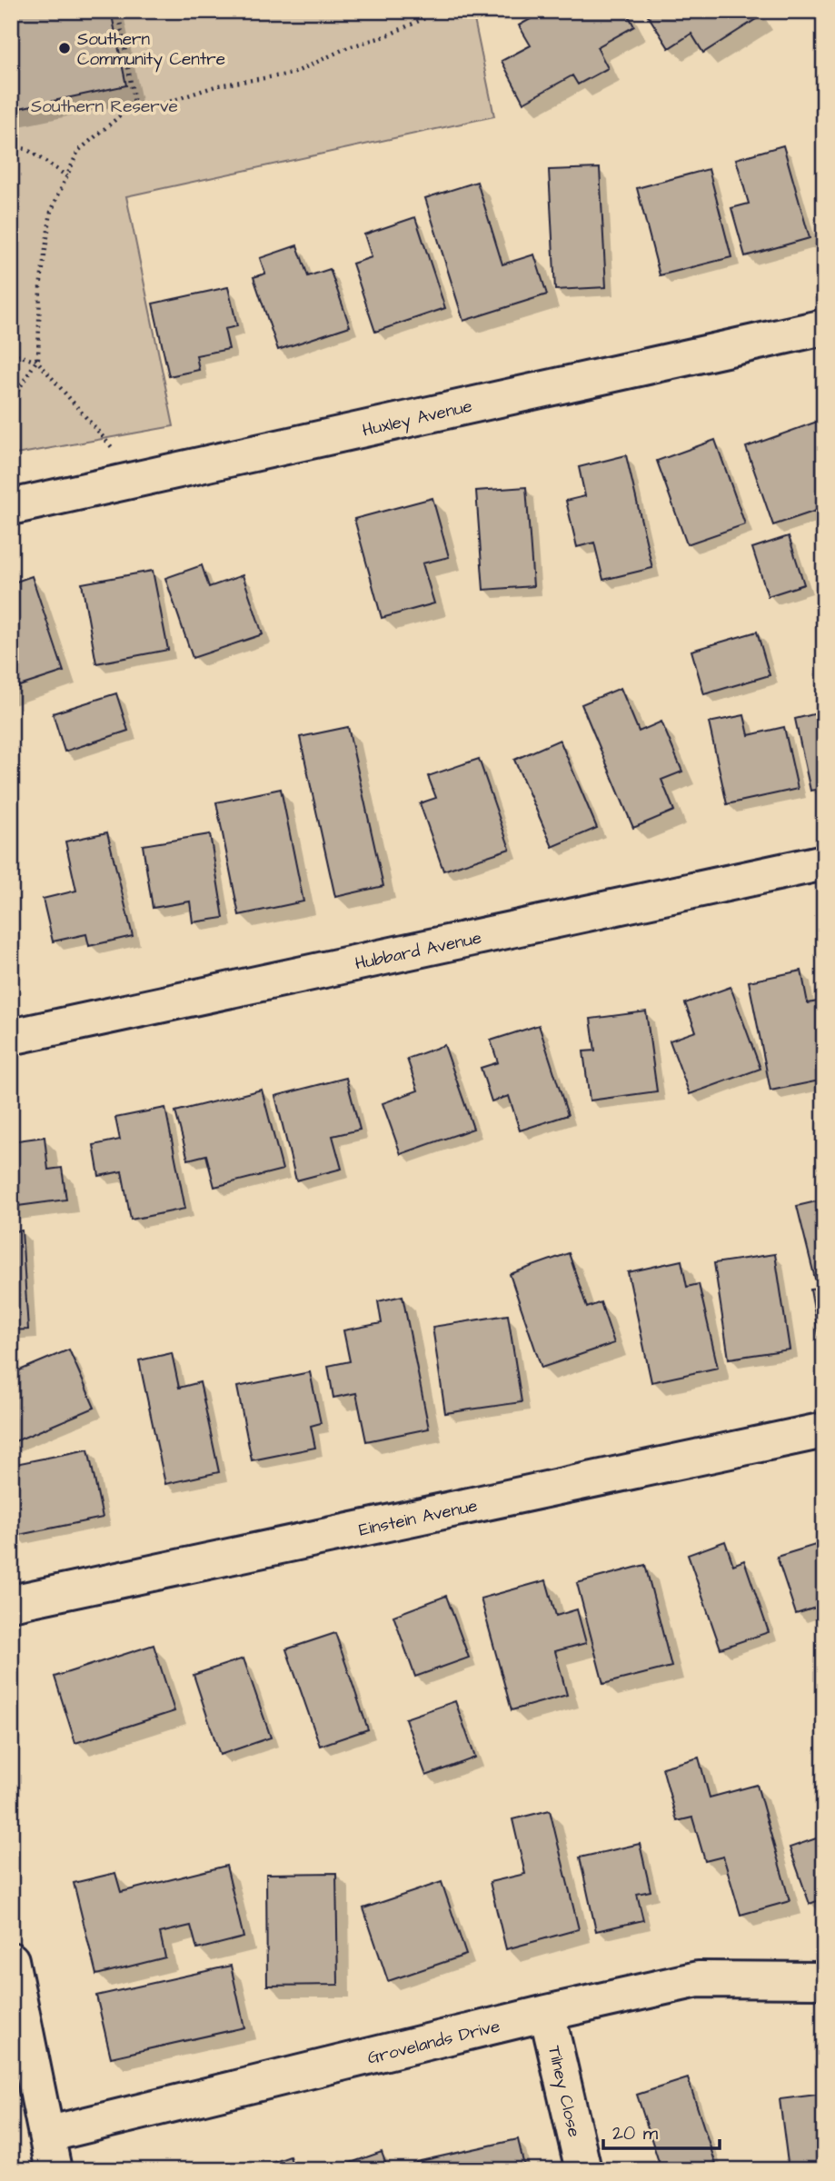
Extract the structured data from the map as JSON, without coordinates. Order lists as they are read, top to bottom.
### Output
{
  "streets": {
    "street": [
      "Huxley Avenue",
      "Hubbard Avenue",
      "Einstein Avenue",
      "Grovelands Drive",
      "Tilney Close"
    ]
  },
  "crossings": [
    ["Grovelands Drive", "Tilney Close"]
  ],
  "parks": ["Southern Reserve"],
  "places": ["Southern Community Centre"],
  "scale_bar": "20 m"
}
